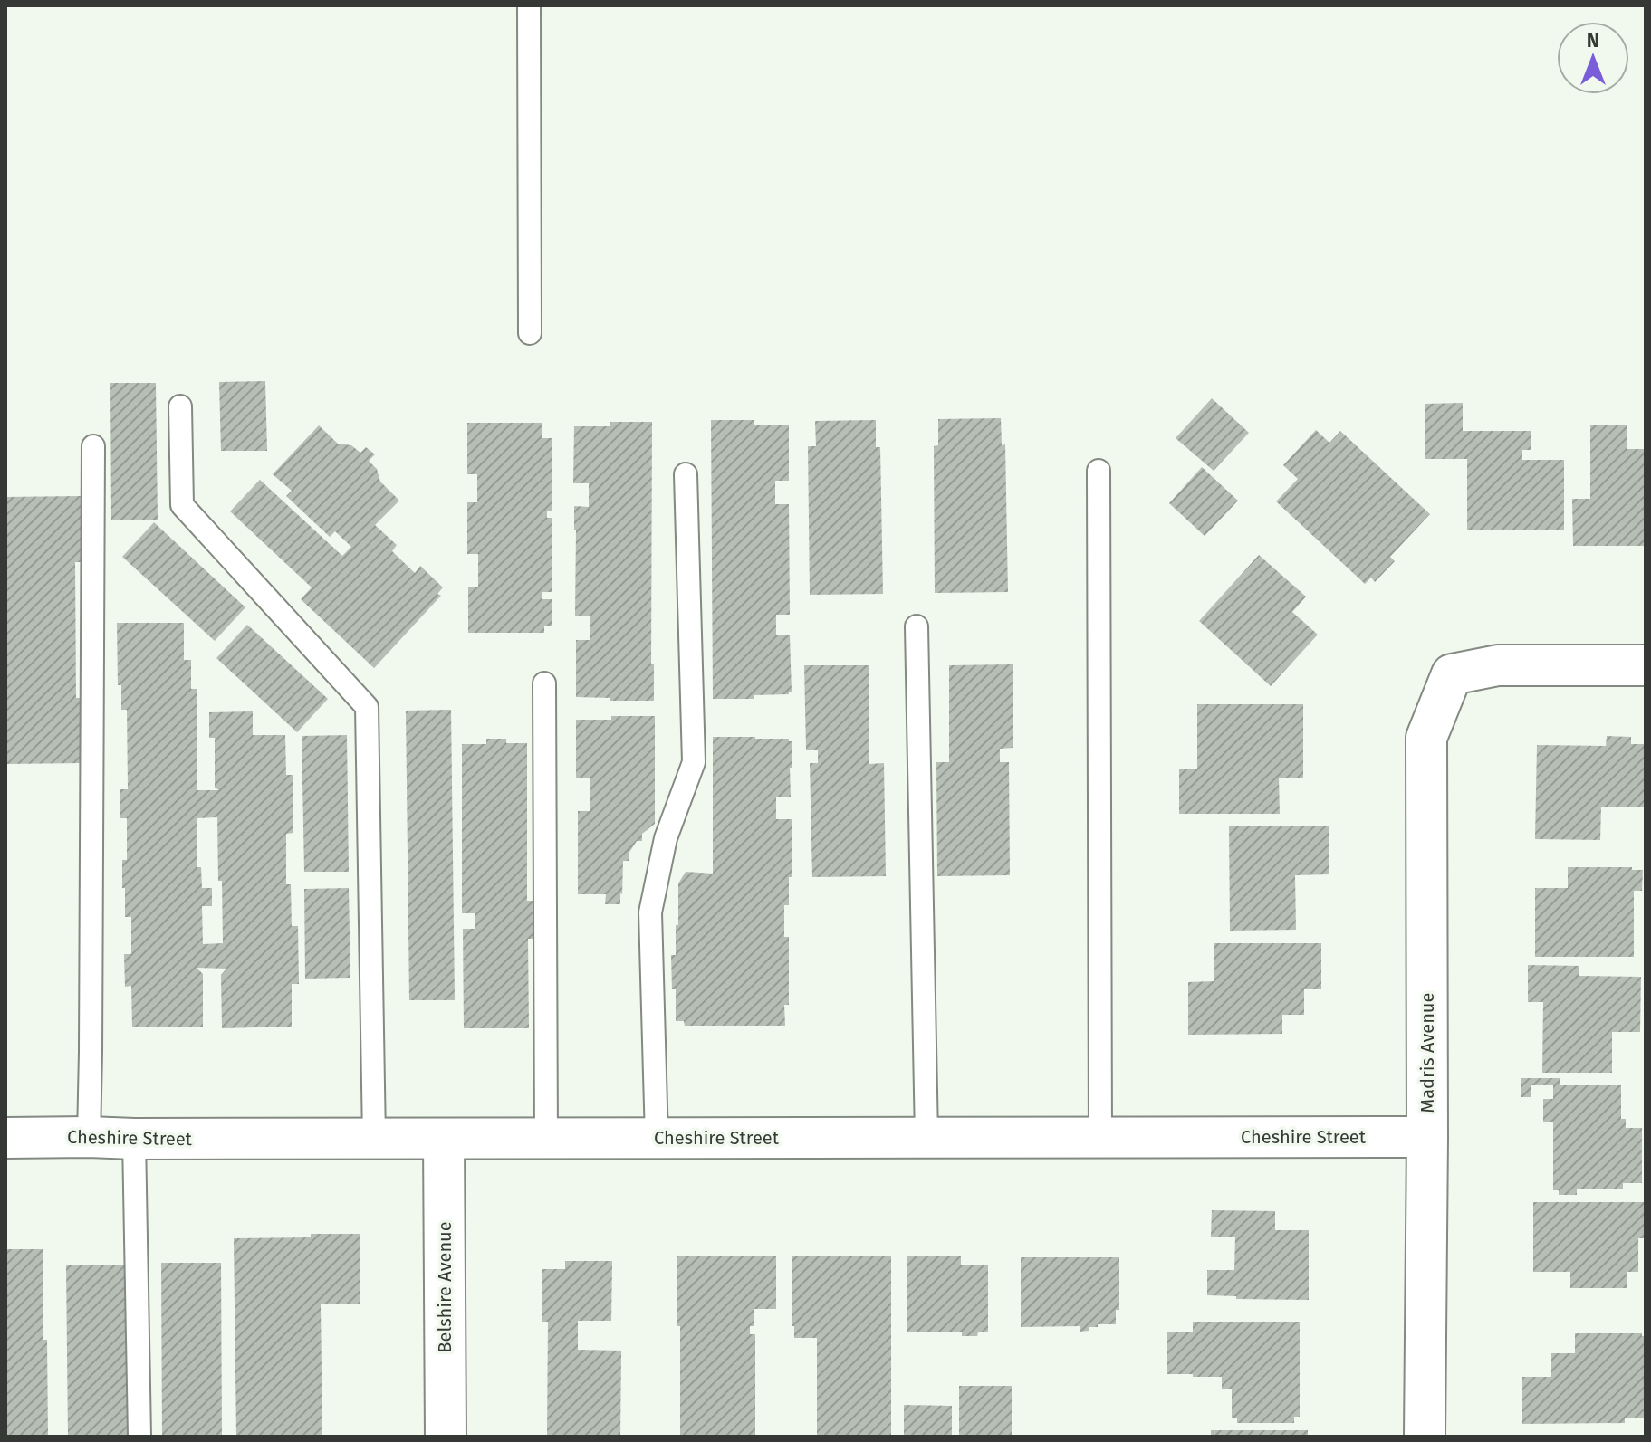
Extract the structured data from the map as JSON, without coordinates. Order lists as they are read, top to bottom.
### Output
{
  "streets": {
    "street": ["Madris Avenue", "Cheshire Street", "Belshire Avenue"]
  },
  "crossings": [
    ["Madris Avenue", "Cheshire Street"],
    ["Cheshire Street", "Belshire Avenue"]
  ],
  "north": "top"
}
